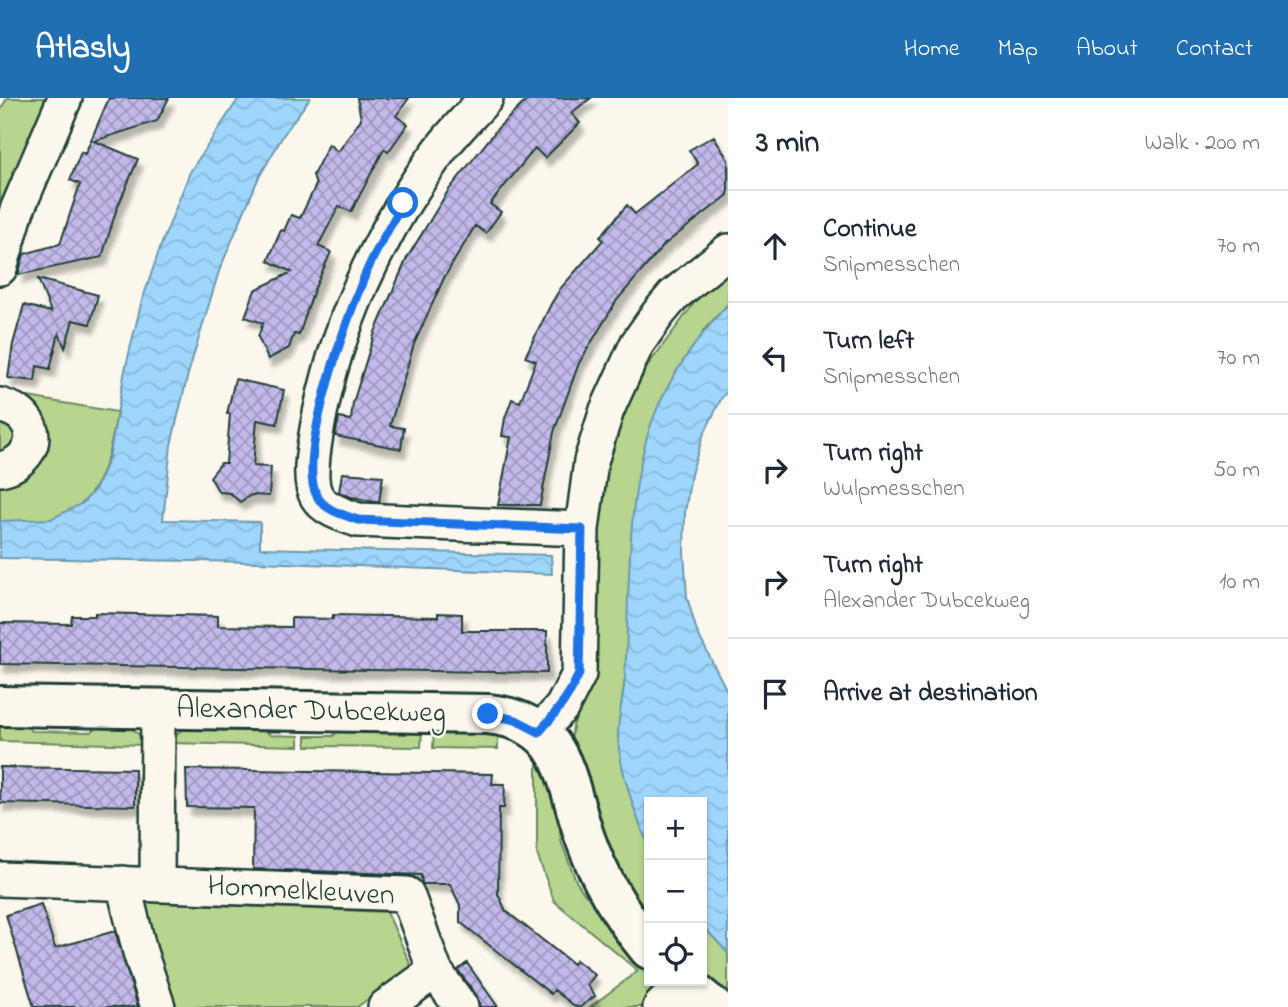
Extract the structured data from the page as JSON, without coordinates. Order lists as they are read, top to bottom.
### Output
{
  "streets": {
    "street": ["Alexander Dubcekweg", "Hommelkleuven"]
  },
  "page": {
    "header": "Atlasly",
    "nav": [
      "Home",
      "Map",
      "About",
      "Contact"
    ],
    "heading": ["3 min", "Walk · 200 m"],
    "list": [
      ["Continue", "Snipmesschen", "70 m"],
      ["Turn left", "Snipmesschen", "70 m"],
      ["Turn right", "Wulpmesschen", "50 m"],
      ["Turn right", "Alexander Dubcekweg", "10 m"],
      "Arrive at destination"
    ],
    "map_buttons": ["+", "−"]
  }
}
